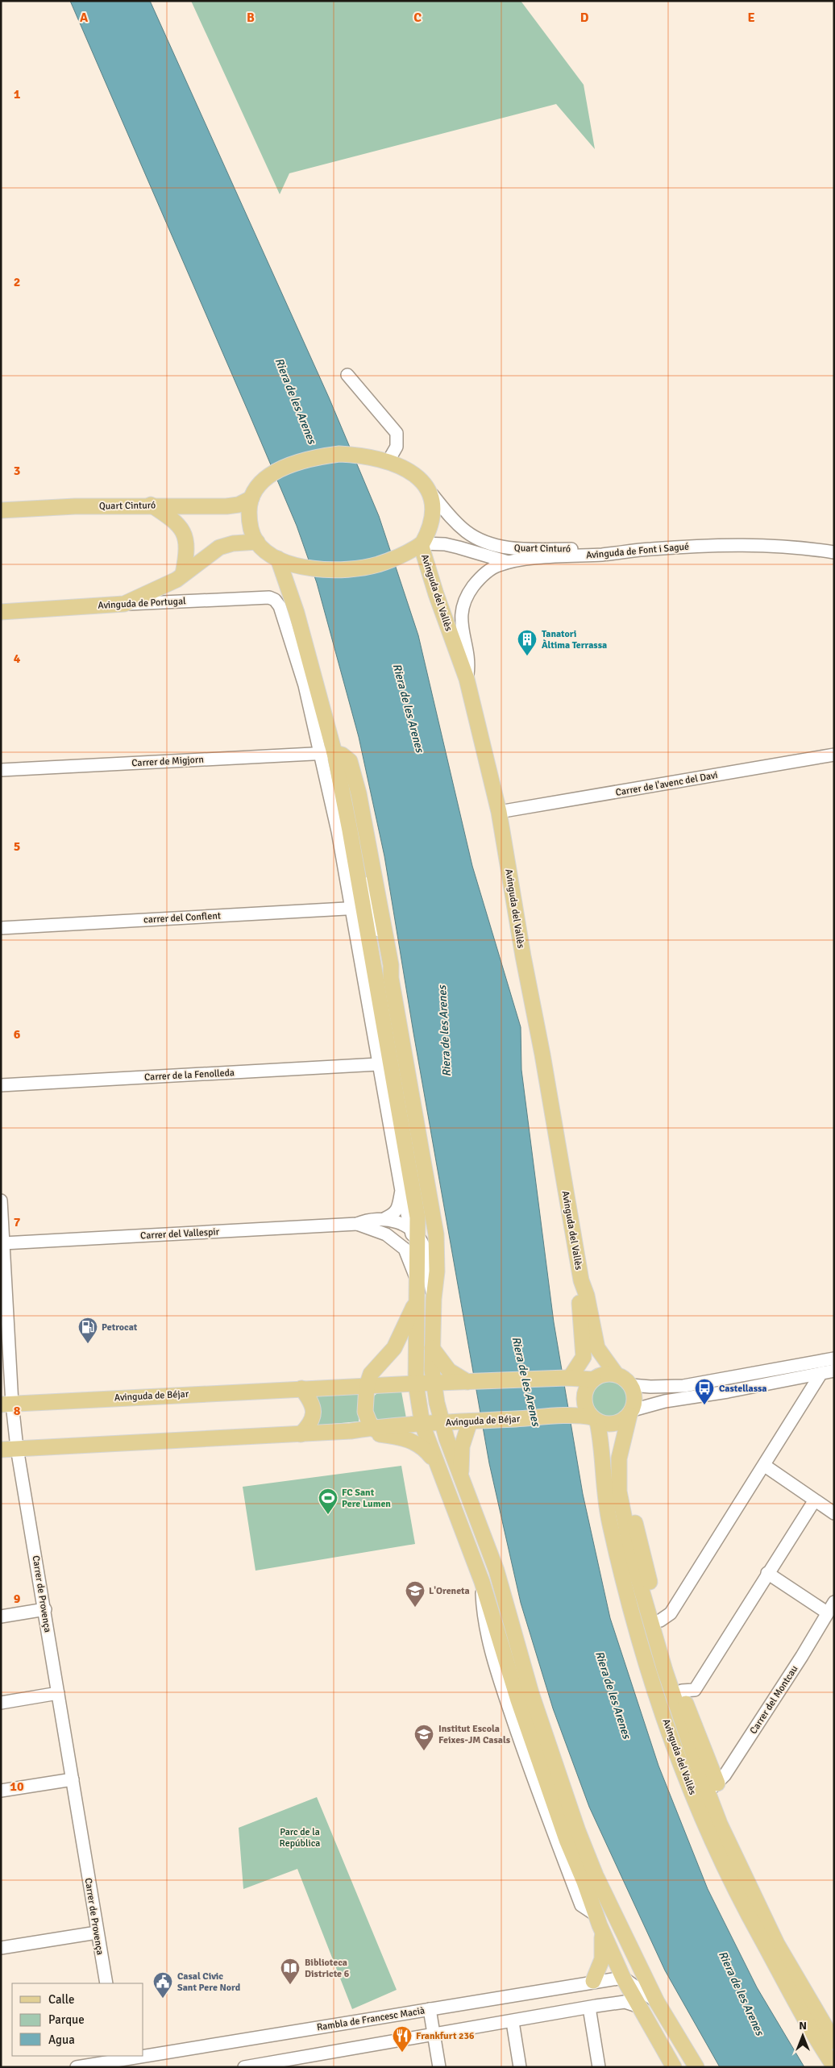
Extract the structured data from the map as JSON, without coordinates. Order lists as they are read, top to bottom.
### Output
{
  "streets": {
    "main road": [
      "Quart Cinturó",
      "Avinguda del Vallès",
      "Avinguda de Portugal",
      "Avinguda de Béjar"
    ],
    "street": [
      "Avinguda de Font i Sagué",
      "Carrer de Migjorn",
      "Carrer de l'avenc del Davi",
      "carrer del Conflent",
      "Carrer de la Fenolleda",
      "Carrer del Vallespir",
      "Carrer de Provença",
      "Carrer del Montcau",
      "Rambla de Francesc Macià"
    ]
  },
  "crossings": [
    ["Quart Cinturó", "Avinguda de Font i Sagué"],
    ["Quart Cinturó", "Avinguda del Vallès"],
    ["Avinguda de Font i Sagué", "Avinguda del Vallès"],
    ["Avinguda del Vallès", "Carrer de l'avenc del Davi"],
    ["Avinguda del Vallès", "Avinguda de Béjar"],
    ["Avinguda del Vallès", "Carrer del Montcau"],
    ["Avinguda de Portugal", "Carrer de Migjorn"],
    ["Carrer del Vallespir", "Carrer de Provença"],
    ["Avinguda de Béjar", "Carrer de Provença"]
  ],
  "water": ["Riera de les Arenes"],
  "parks": ["Parc de la República"],
  "places": {
    "building": ["Tanatori Àltima Terrassa"],
    "fuel station": ["Petrocat"],
    "bus stop": ["Castellassa"],
    "sports": ["FC Sant Pere Lumen"],
    "school or university": ["L'Oreneta", "Institut Escola Feixes-JM Casals"],
    "library": ["Biblioteca Districte 6"],
    "public building": ["Casal Civic Sant Pere Nord"],
    "restaurant": ["Frankfurt 236"]
  },
  "legend": ["Calle", "Parque", "Agua"],
  "north": "top",
  "grid": {
    "columns": [
      "A",
      "B",
      "C",
      "D",
      "E"
    ],
    "rows": [
      "1",
      "2",
      "3",
      "4",
      "5",
      "6",
      "7",
      "8",
      "9",
      "10"
    ]
  }
}
